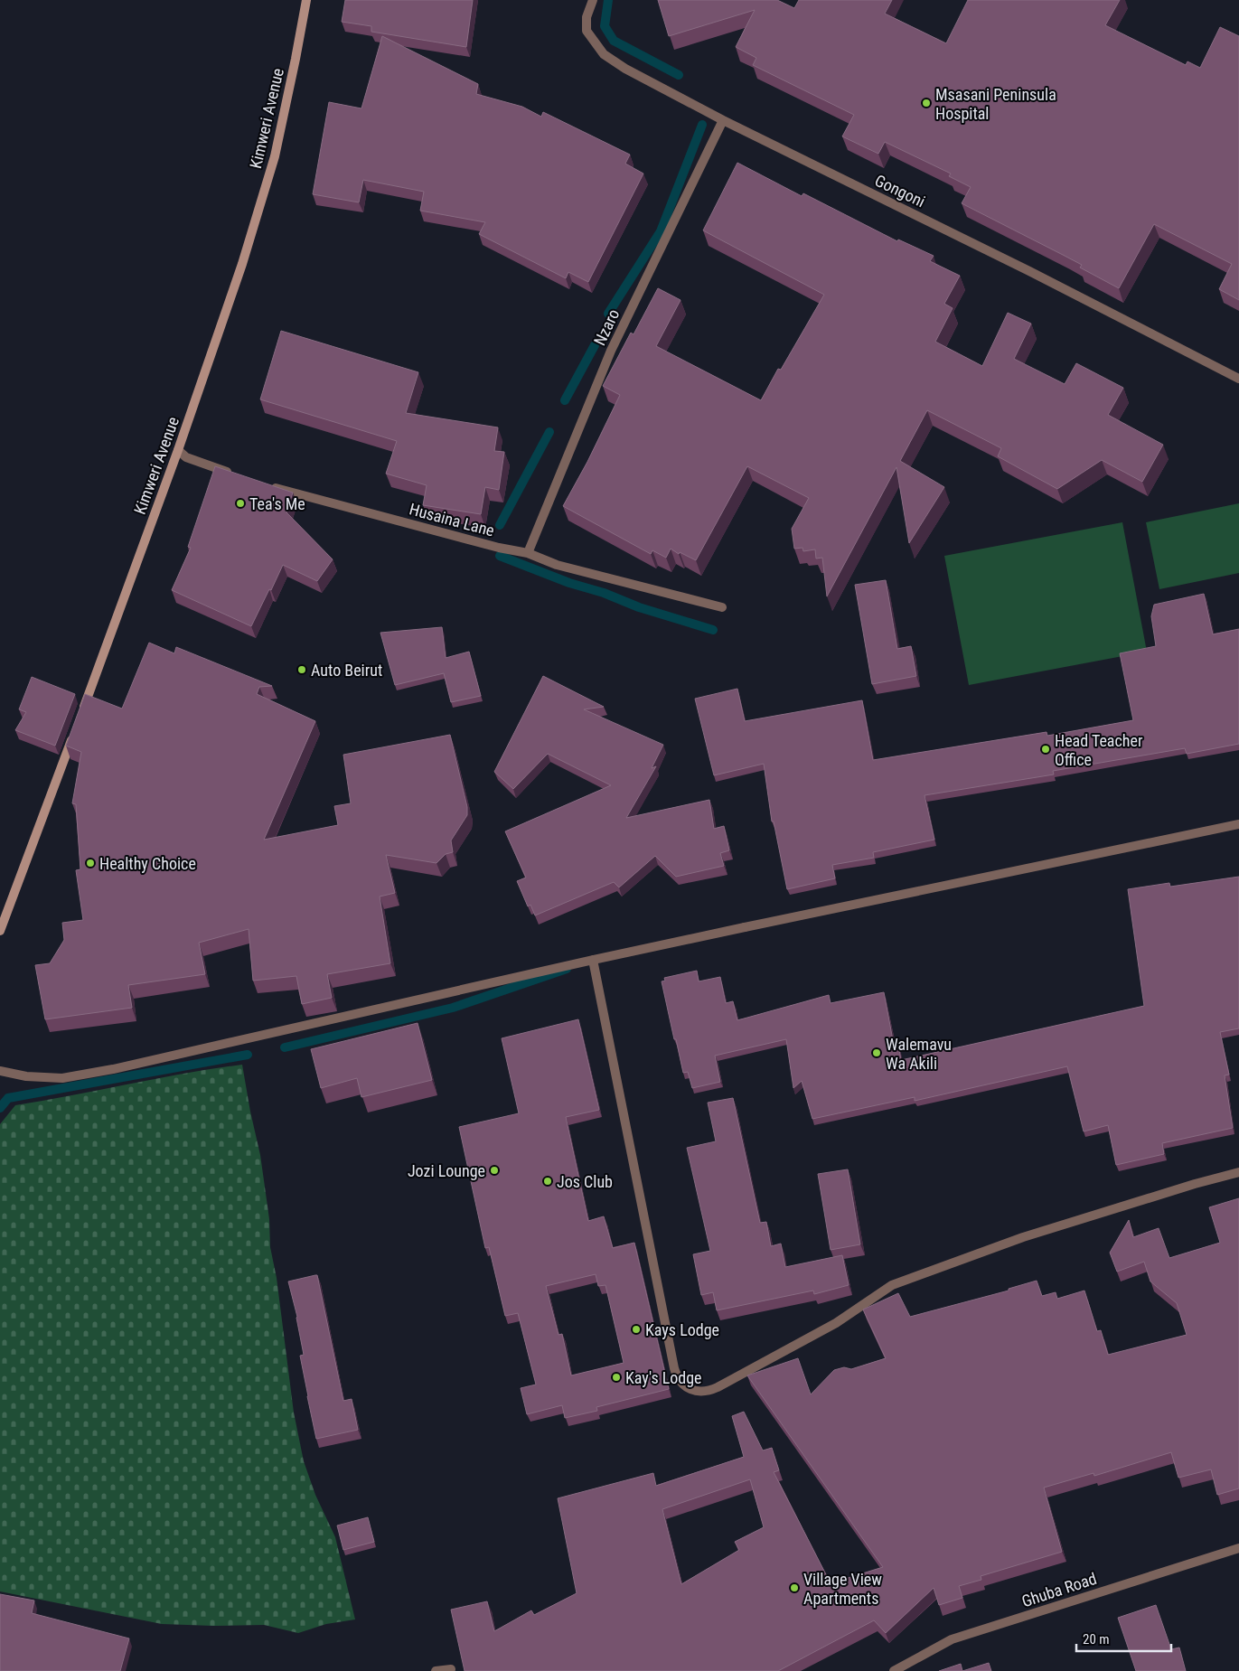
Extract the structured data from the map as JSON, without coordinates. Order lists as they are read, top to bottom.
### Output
{
  "streets": {
    "street": [
      "Kimweri Avenue",
      "Gongoni",
      "Nzaro",
      "Husaina Lane",
      "Ghuba Road"
    ]
  },
  "crossings": [
    ["Gongoni", "Nzaro"],
    ["Nzaro", "Husaina Lane"]
  ],
  "places": [
    "Msasani Peninsula Hospital",
    "Tea's Me",
    "Auto Beirut",
    "Head Teacher Office",
    "Healthy Choice",
    "Walemavu Wa Akili",
    "Jozi Lounge",
    "Jos Club",
    "Kays Lodge",
    "Kay's Lodge",
    "Village View Apartments"
  ],
  "scale_bar": "20 m"
}
